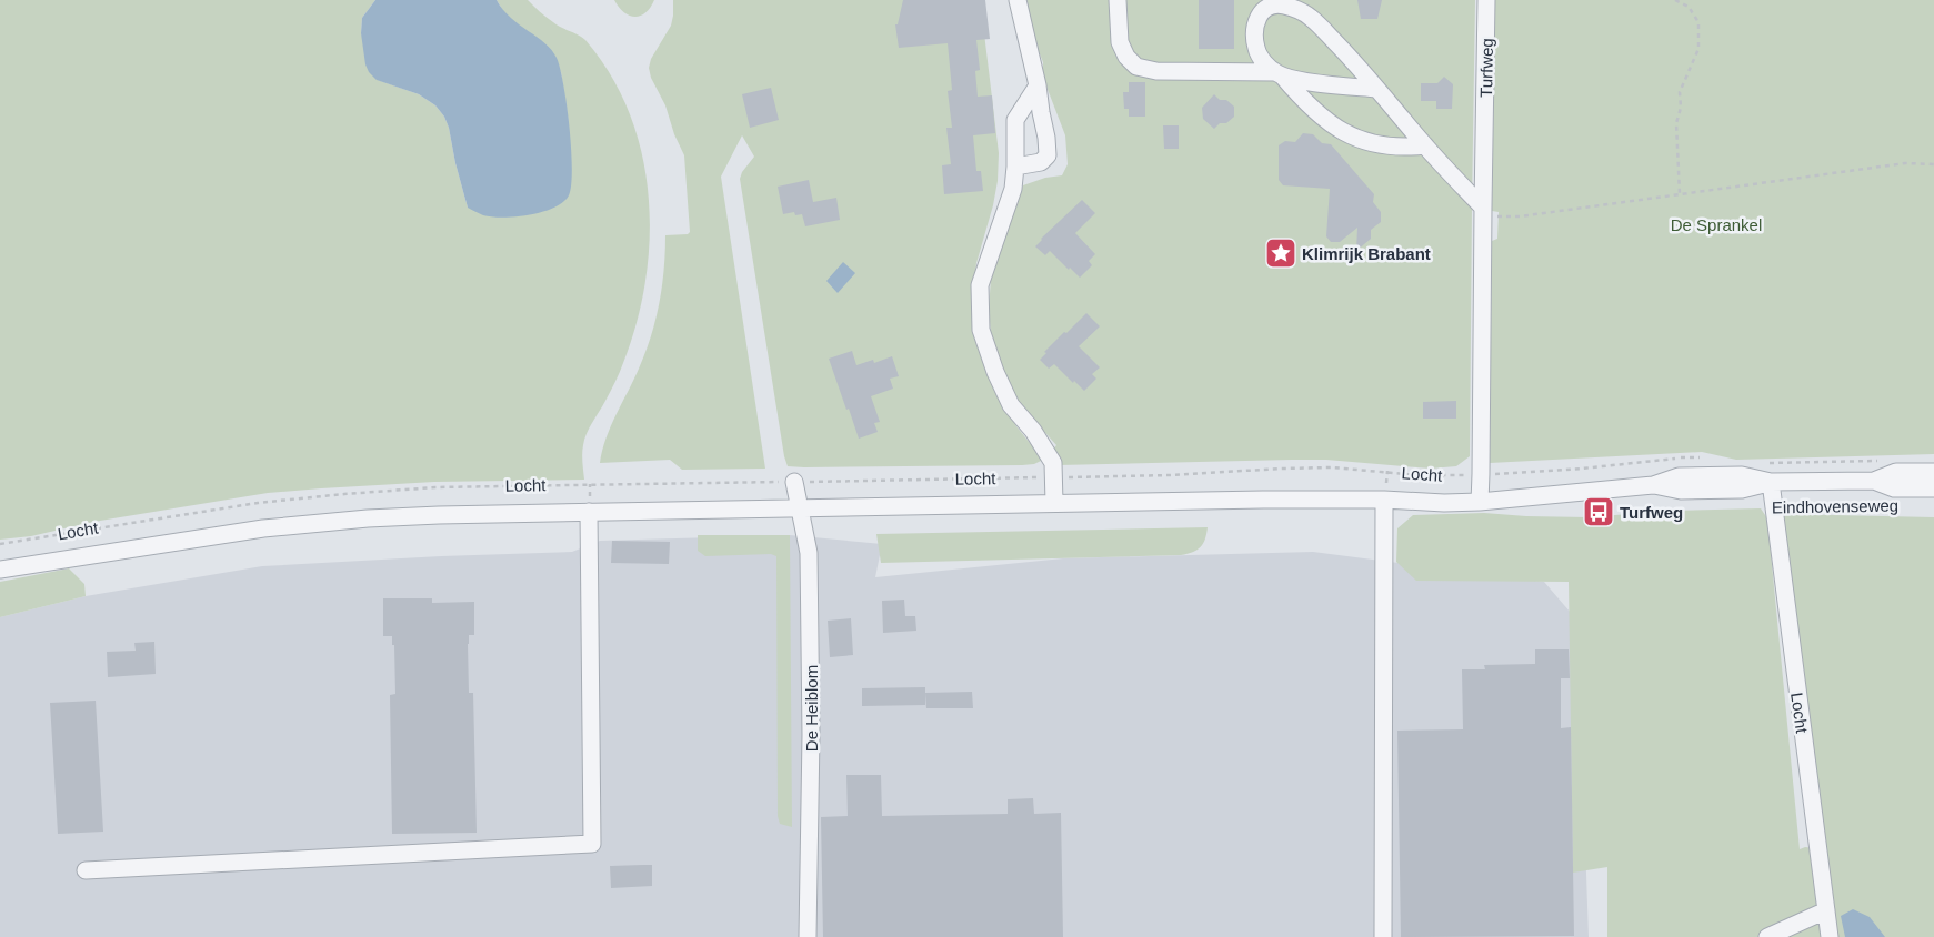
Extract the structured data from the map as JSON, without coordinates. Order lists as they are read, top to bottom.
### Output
{
  "streets": {
    "street": [
      "Turfweg",
      "Locht",
      "Eindhovenseweg",
      "De Heiblom"
    ]
  },
  "crossings": [
    ["Turfweg", "Locht"],
    ["Locht", "Eindhovenseweg"],
    ["Locht", "De Heiblom"]
  ],
  "parks": ["De Sprankel"],
  "places": {
    "place": ["Klimrijk Brabant"],
    "bus stop": ["Turfweg"]
  }
}
